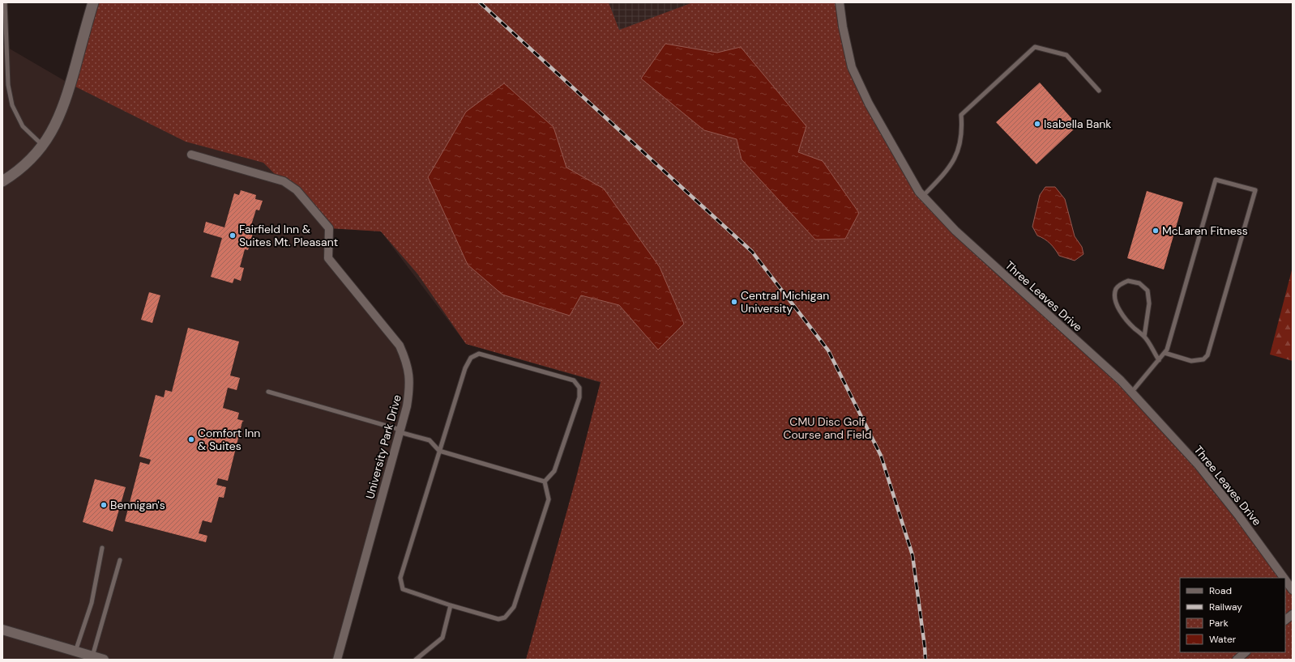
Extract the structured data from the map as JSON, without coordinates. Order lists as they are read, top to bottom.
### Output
{
  "streets": {
    "street": ["Three Leaves Drive", "University Park Drive"]
  },
  "parks": ["CMU Disc Golf Course and Field"],
  "places": [
    "Isabella Bank",
    "McLaren Fitness",
    "Fairfield Inn & Suites Mt. Pleasant",
    "Central Michigan University",
    "Comfort Inn & Suites",
    "Bennigan's"
  ],
  "legend": [
    "Road",
    "Railway",
    "Park",
    "Water"
  ]
}
